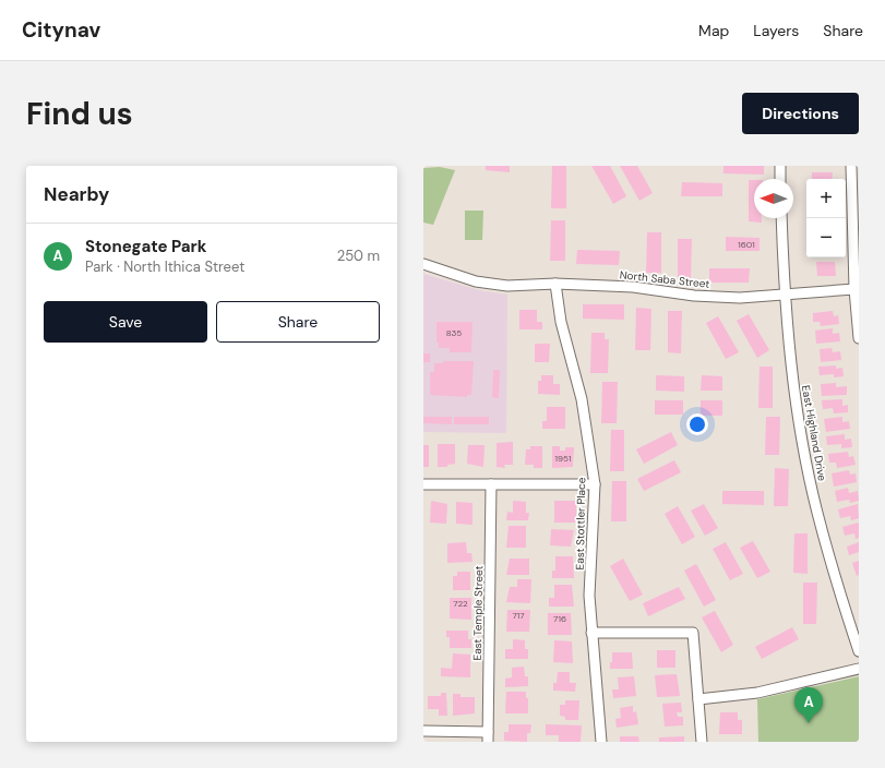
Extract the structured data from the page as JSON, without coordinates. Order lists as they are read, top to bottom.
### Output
{
  "streets": {
    "street": [
      "North Saba Street",
      "East Highland Drive",
      "East Stottler Place",
      "East Temple Street"
    ]
  },
  "crossings": [
    ["North Saba Street", "East Highland Drive"],
    ["North Saba Street", "East Stottler Place"]
  ],
  "house_numbers": [
    "1601",
    "835",
    "1951",
    "722",
    "717",
    "716"
  ],
  "north": "left",
  "page": {
    "header": "Citynav",
    "nav": ["Map", "Layers", "Share"],
    "buttons": [
      "Directions",
      ["Save", "Share"]
    ],
    "title": "Find us",
    "heading": "Nearby",
    "map_buttons": ["+", "−"],
    "list": [
      {
        "mark": "A",
        "name": "Stonegate Park",
        "note": "Park · North Ithica Street",
        "value": "250 m"
      }
    ],
    "pins": "A"
  }
}
